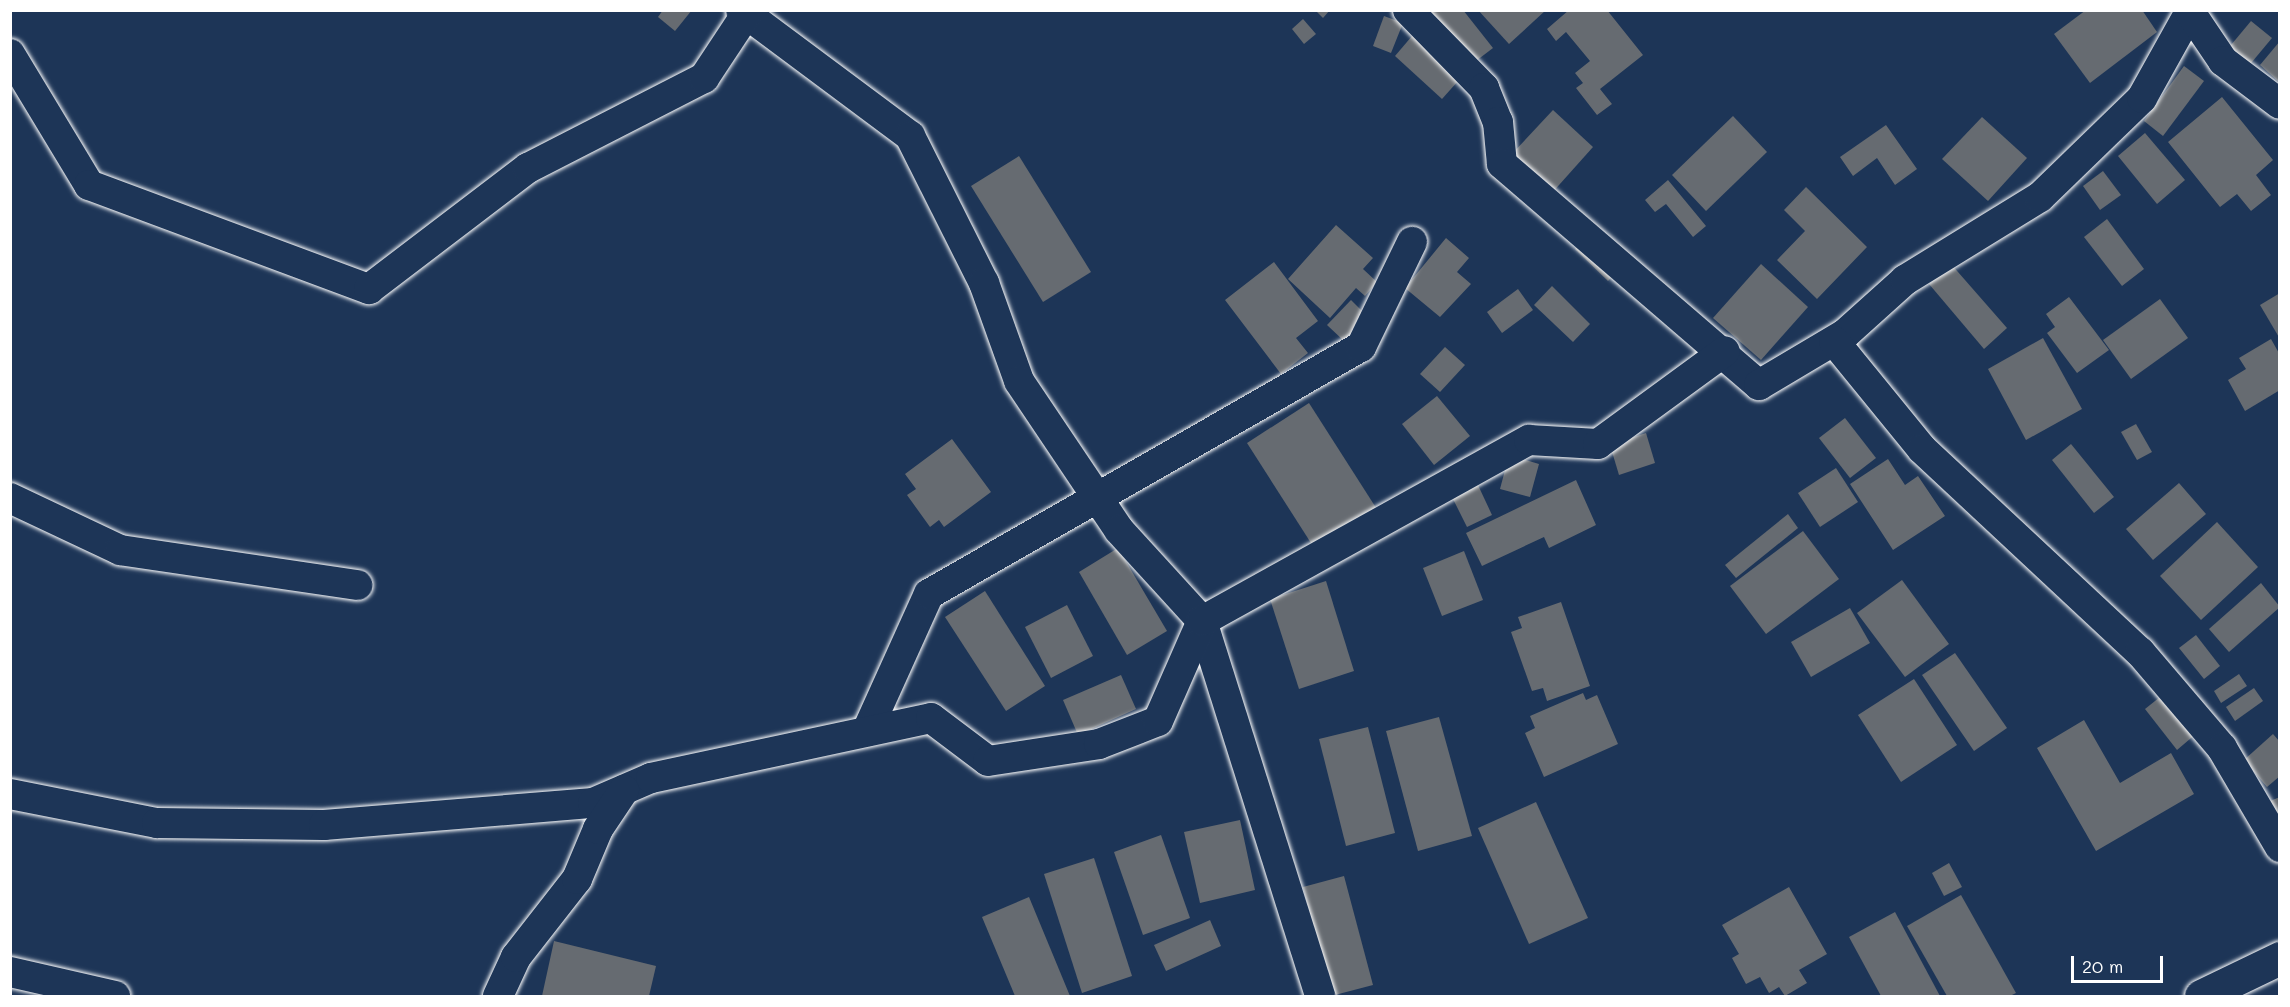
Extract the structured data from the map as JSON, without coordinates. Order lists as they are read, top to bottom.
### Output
{
  "scale_bar": "20 m"
}
